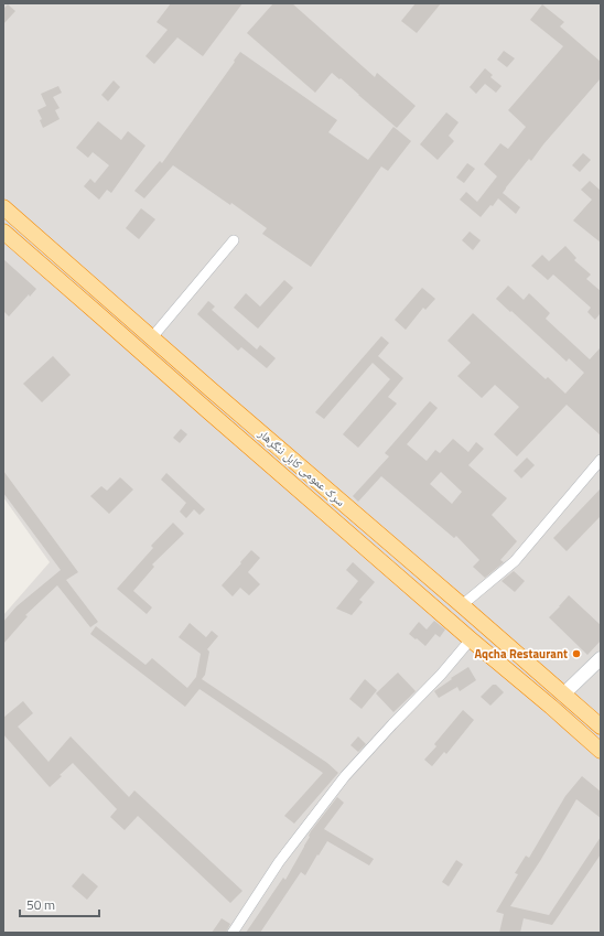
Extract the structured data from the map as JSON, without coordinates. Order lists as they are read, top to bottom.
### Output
{
  "streets": {
    "highway": ["سرک عمومی کابل ننگرهار"]
  },
  "places": ["Aqcha Restaurant"],
  "scale_bar": "50 m"
}
